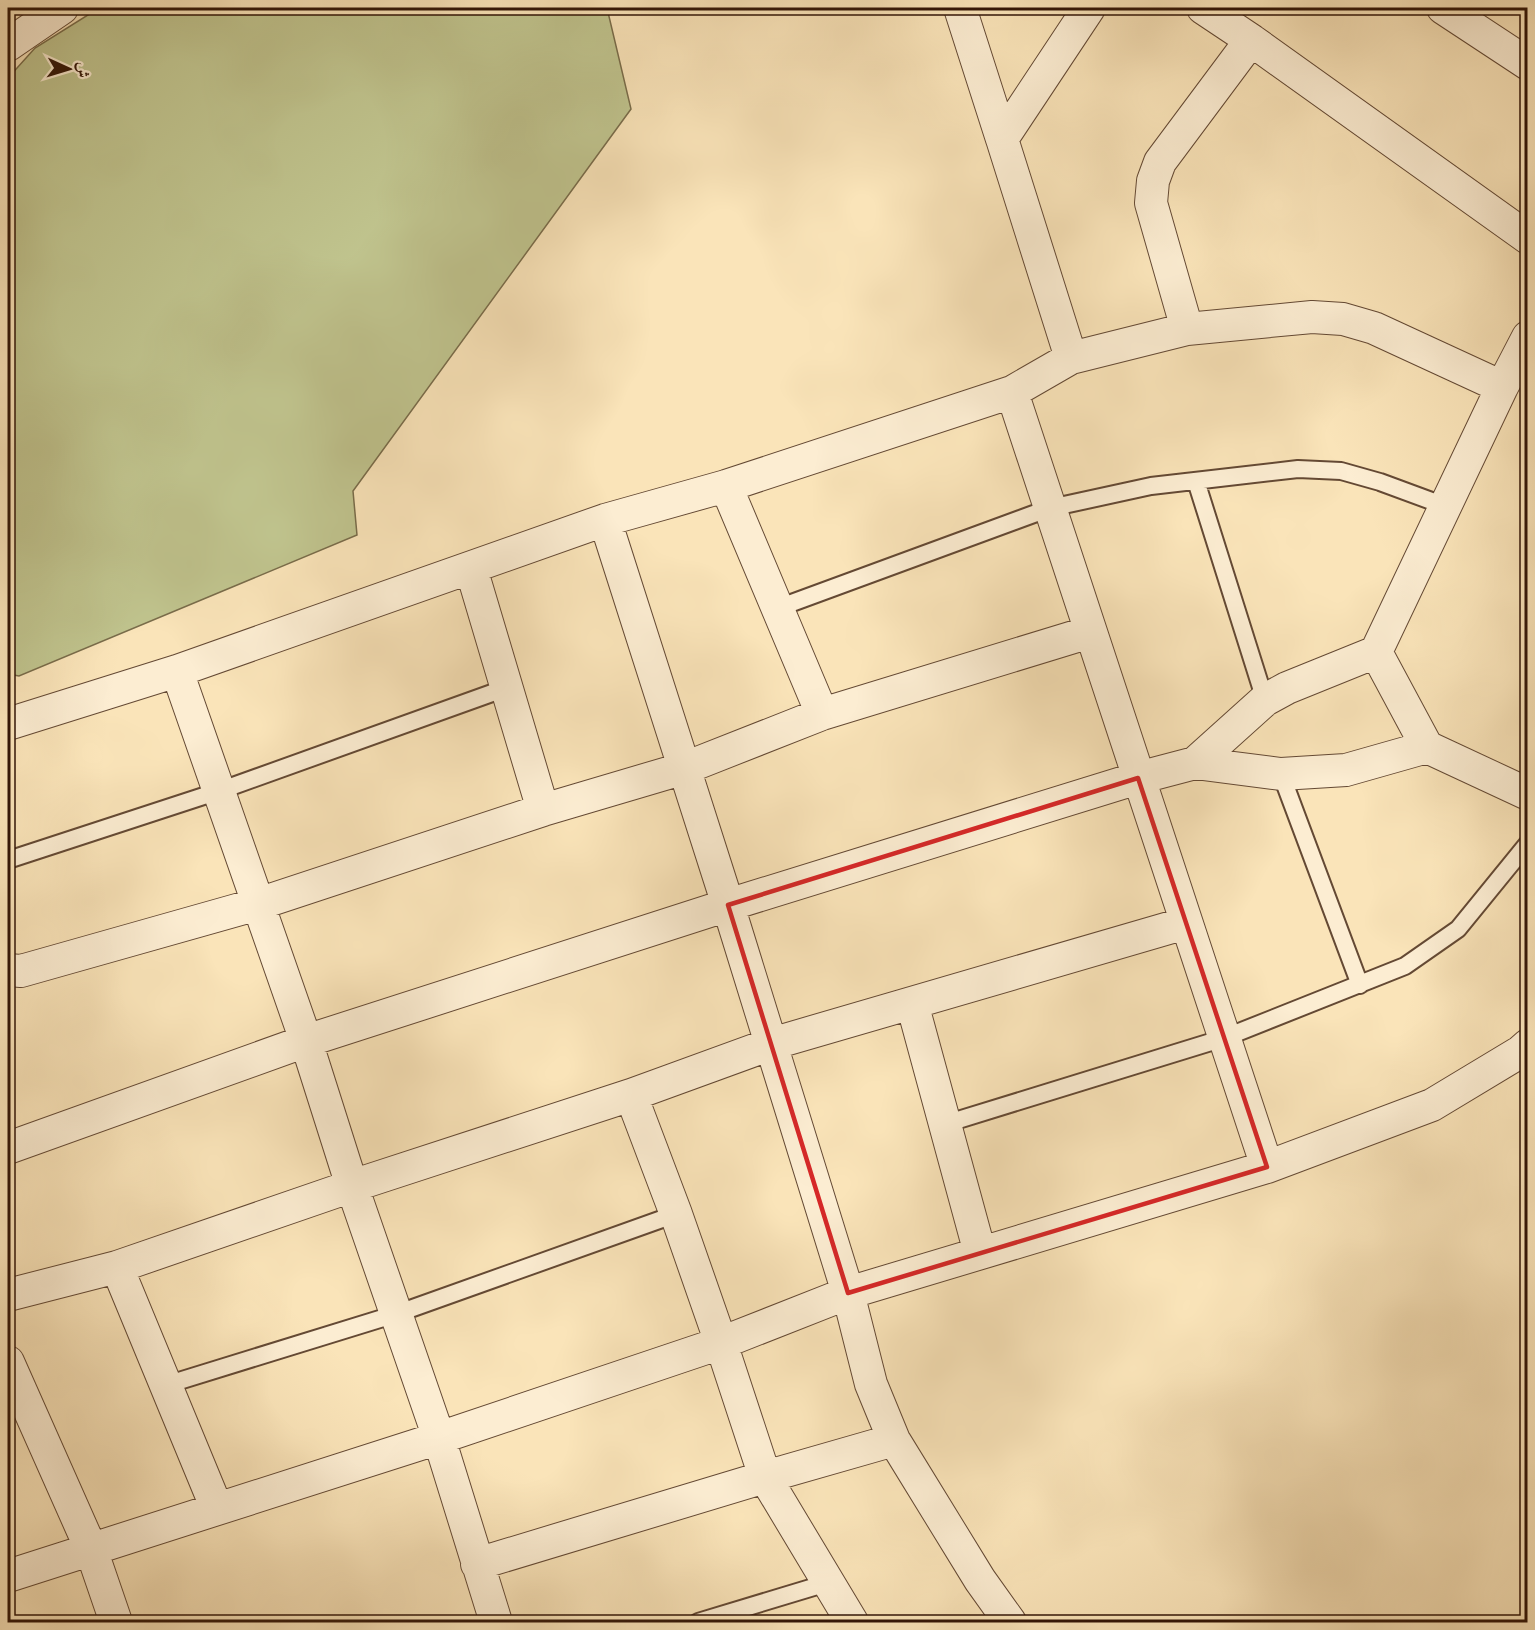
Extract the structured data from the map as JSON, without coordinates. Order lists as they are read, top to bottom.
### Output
{
  "north": "right"
}
